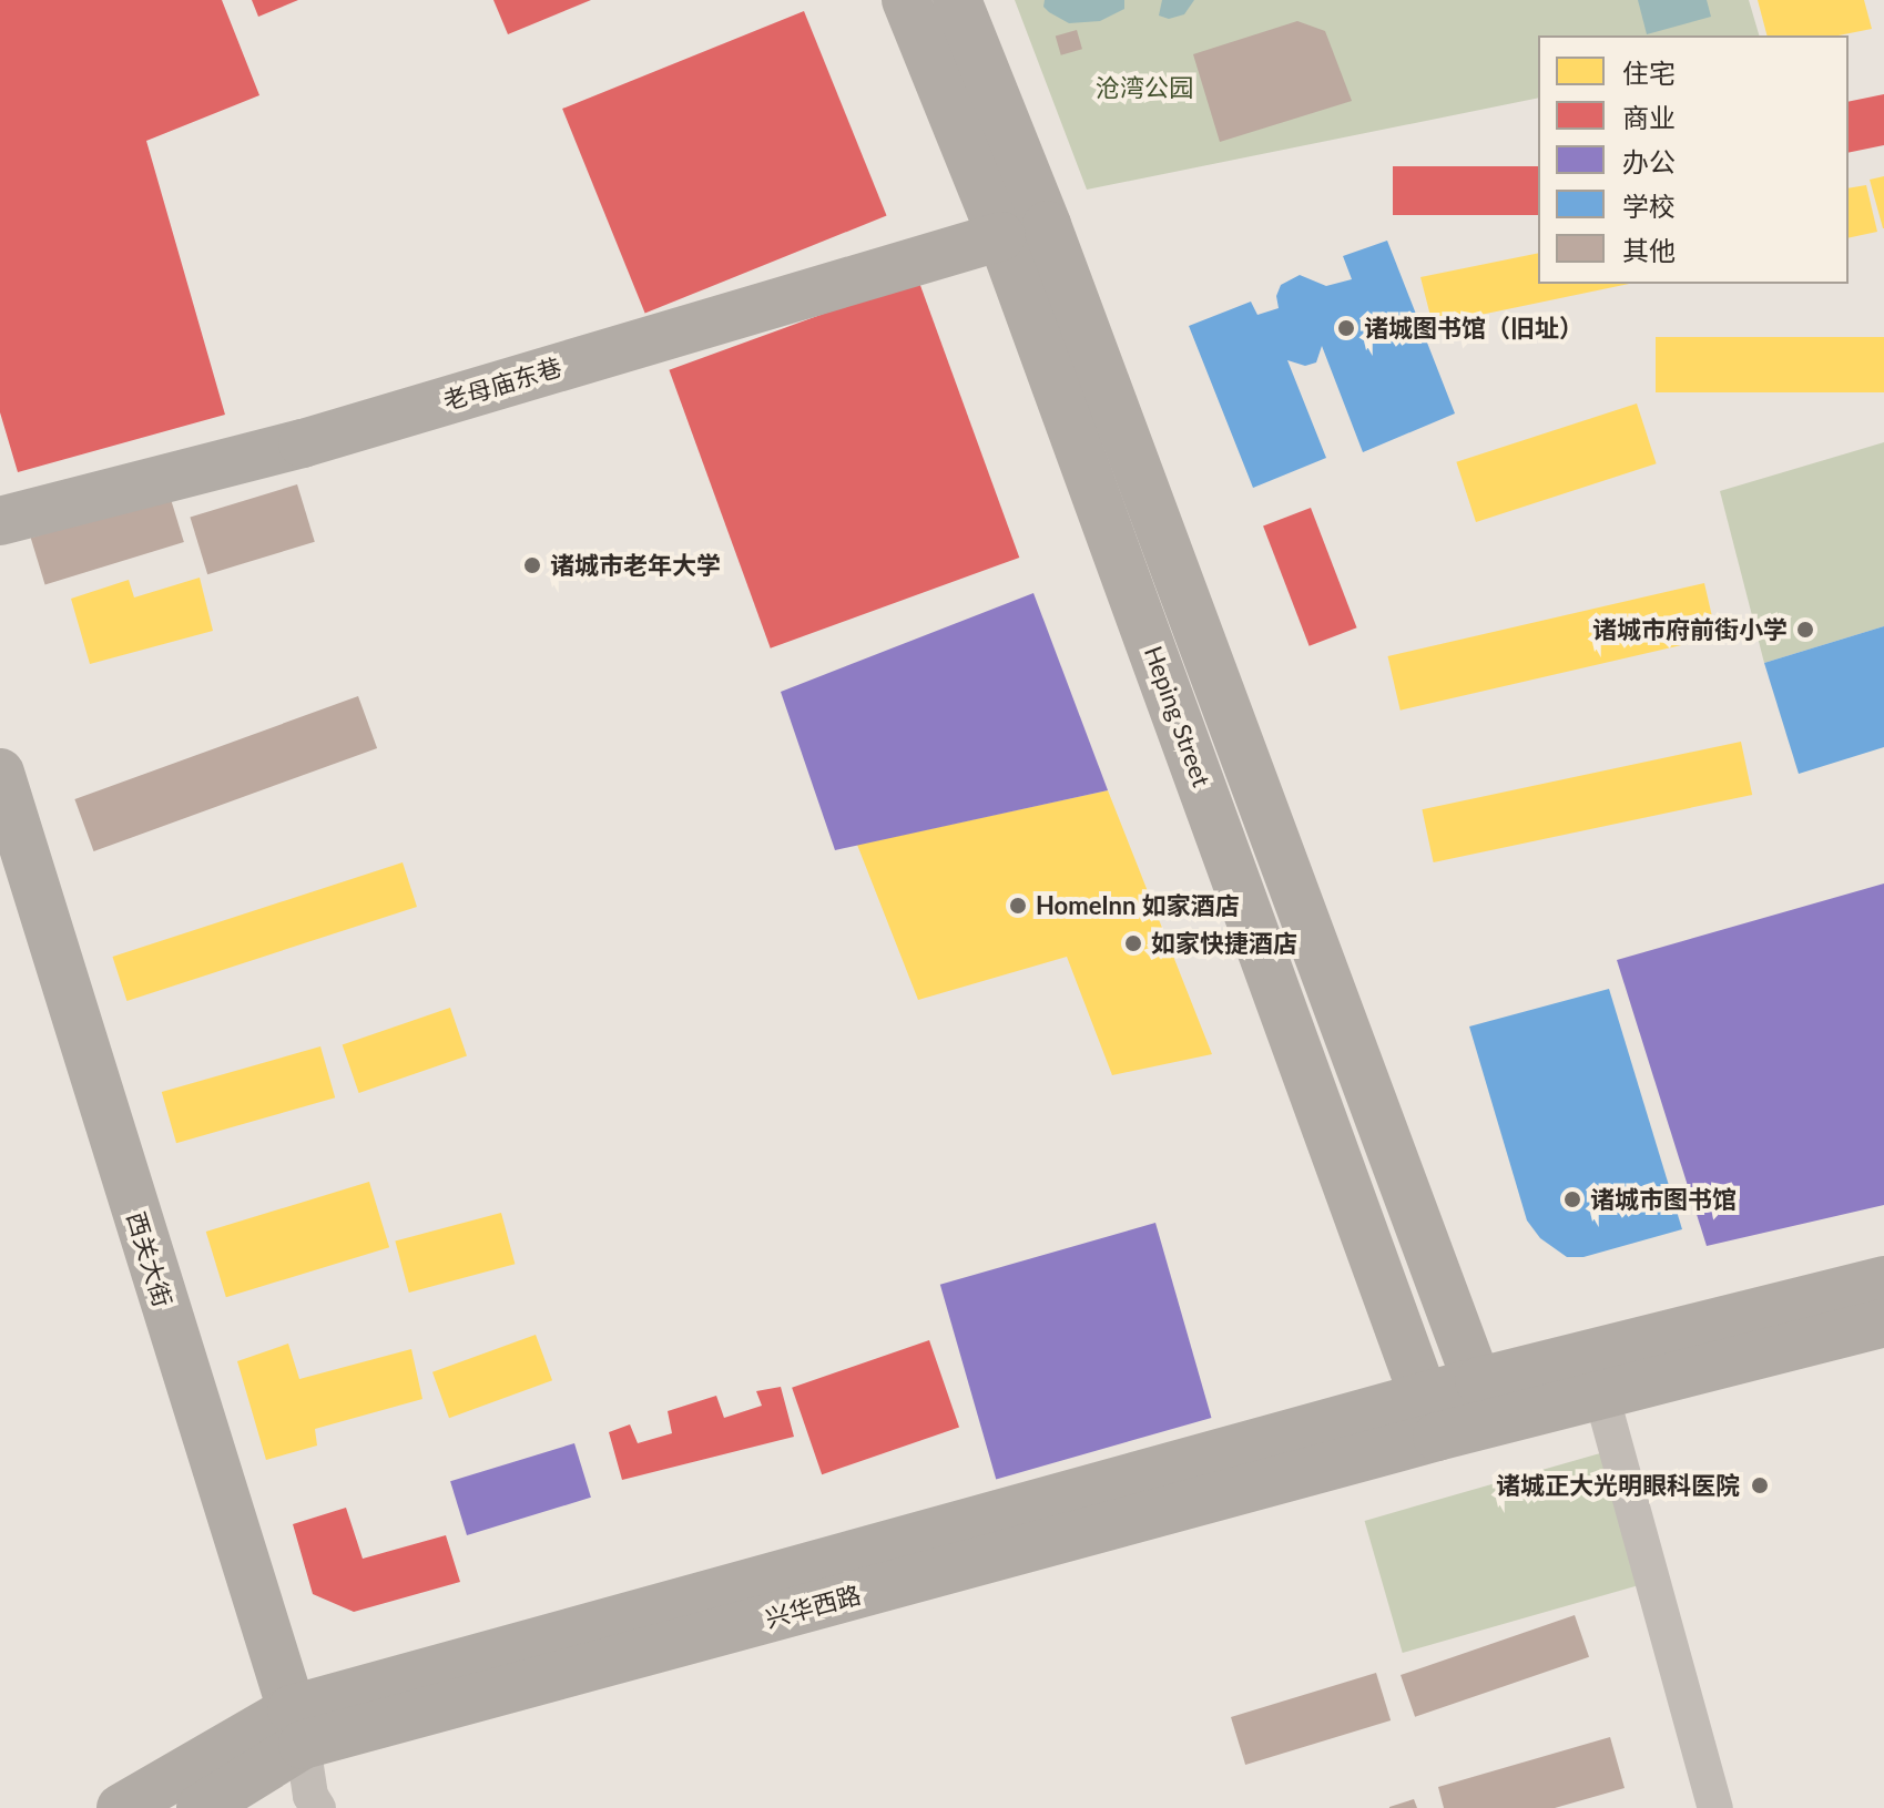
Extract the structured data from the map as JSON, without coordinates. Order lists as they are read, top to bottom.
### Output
{
  "streets": {
    "main road": ["老母庙东巷", "Heping Street", "西关大街"]
  },
  "crossings": [
    ["老母庙东巷", "Heping Street"]
  ],
  "parks": ["沧湾公园"],
  "places": [
    "诸城图书馆（旧址）",
    "诸城市老年大学",
    "诸城市府前街小学",
    "HomeInn 如家酒店",
    "如家快捷酒店",
    "诸城市图书馆",
    "诸城正大光明眼科医院"
  ],
  "legend": [
    "住宅",
    "商业",
    "办公",
    "学校",
    "其他"
  ]
}
